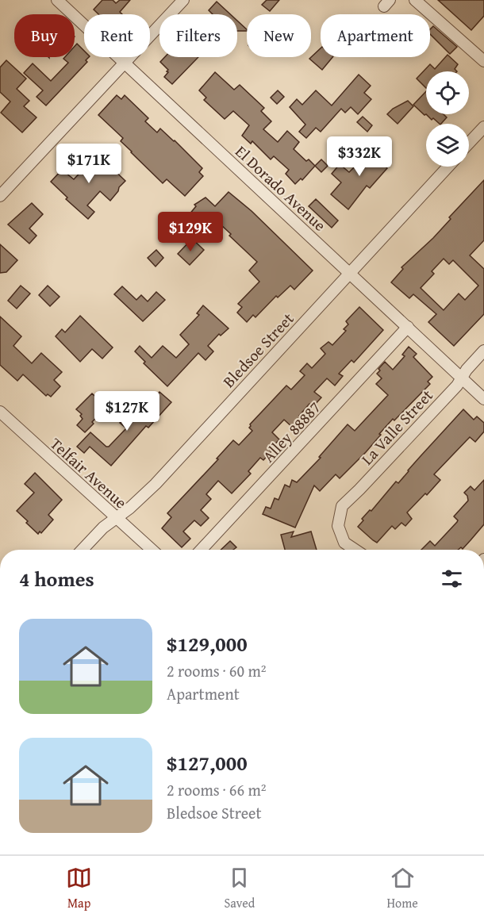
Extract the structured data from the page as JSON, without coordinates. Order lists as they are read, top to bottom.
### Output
{
  "streets": {
    "street": [
      "El Dorado Avenue",
      "Bledsoe Street",
      "La Valle Street",
      "Alley 88887",
      "Telfair Avenue"
    ]
  },
  "crossings": [
    ["El Dorado Avenue", "Bledsoe Street"],
    ["El Dorado Avenue", "La Valle Street"],
    ["El Dorado Avenue", "Alley 88887"],
    ["Bledsoe Street", "Telfair Avenue"]
  ],
  "page": {
    "chip": [
      "Buy",
      "Rent",
      "Filters",
      "New",
      "Apartment"
    ],
    "price": [
      "$332K",
      "$171K",
      "$129K",
      "$127K"
    ],
    "heading": "4 homes",
    "list": [
      {
        "name": "$129,000",
        "note": "2 rooms · 60 m² · Apartment"
      },
      {
        "name": "$127,000",
        "note": "2 rooms · 66 m² · Bledsoe Street"
      }
    ],
    "tabs": ["Map", "Saved", "Home"]
  }
}
